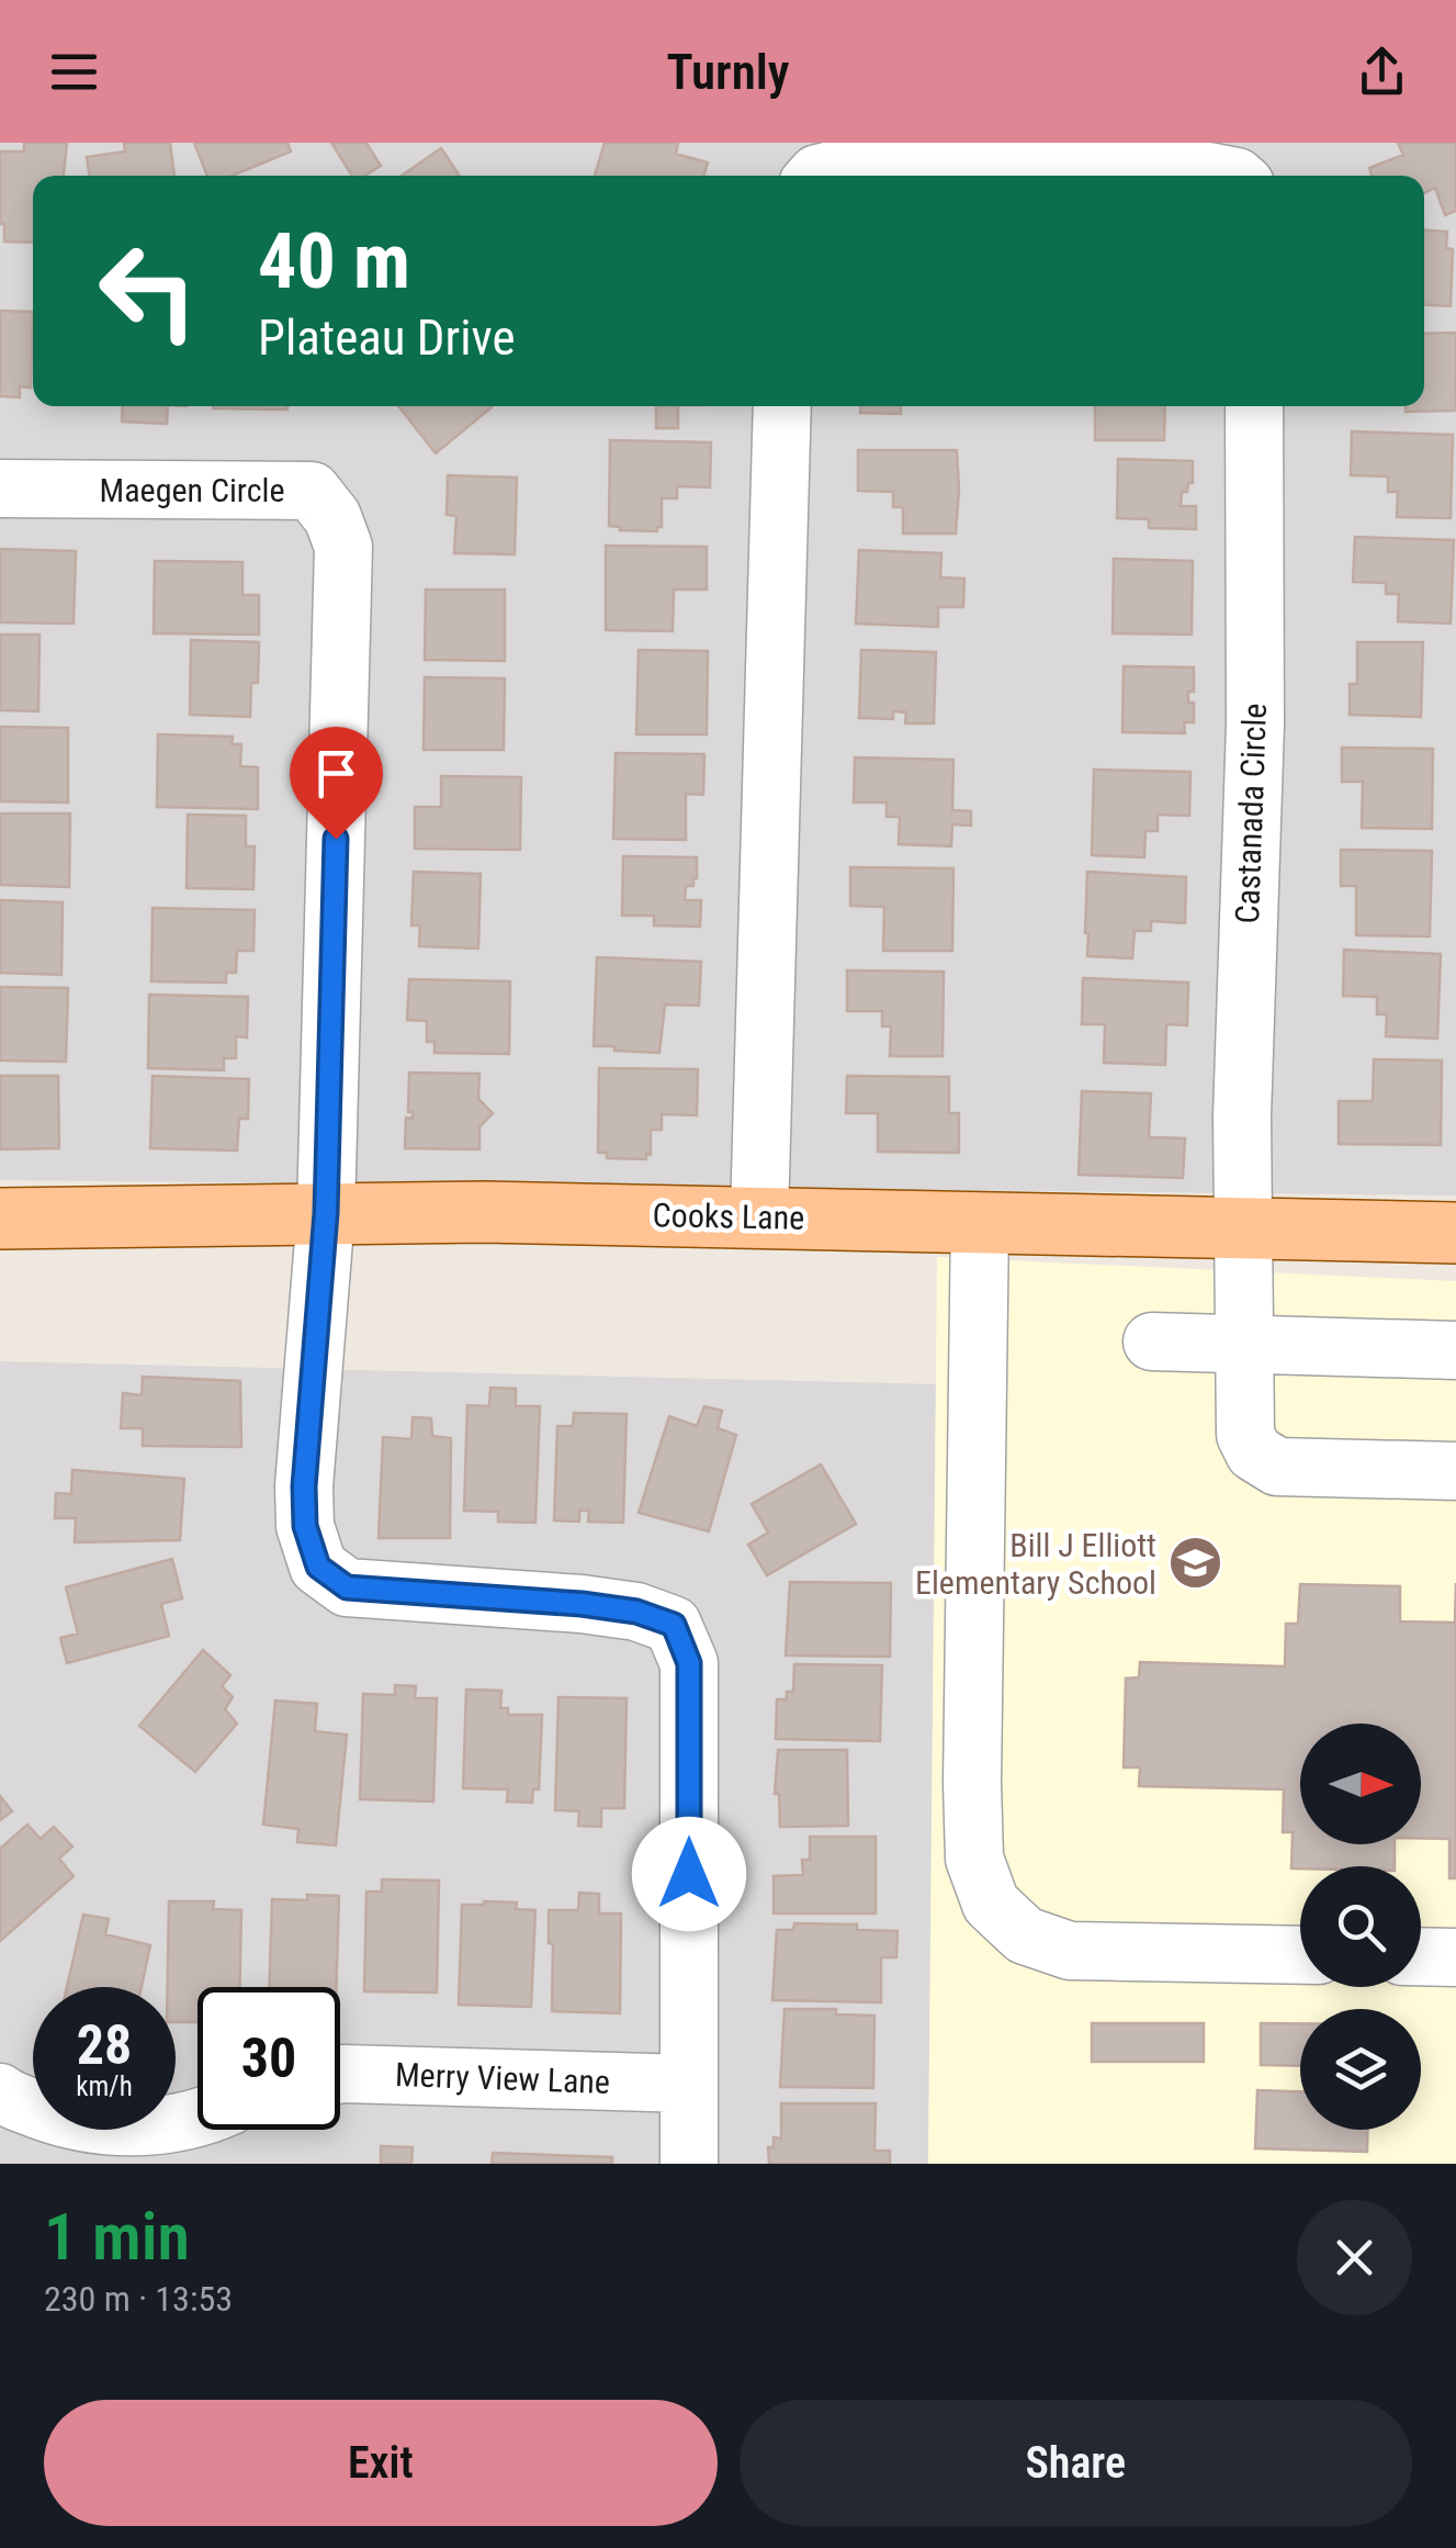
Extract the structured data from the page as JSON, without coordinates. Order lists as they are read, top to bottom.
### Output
{
  "streets": {
    "main road": ["Cooks Lane"],
    "street": ["Maegen Circle", "Castanada Circle", "Merry View Lane"]
  },
  "crossings": [
    ["Maegen Circle", "Cooks Lane"],
    ["Castanada Circle", "Cooks Lane"]
  ],
  "places": {
    "school or university": ["Bill J Elliott Elementary School"]
  },
  "north": "right",
  "page": {
    "header": "Turnly",
    "turn": ["40 m", "Plateau Drive"],
    "speed": "28 km/h",
    "limit": "30",
    "heading": ["1 min", "230 m · 13:53"],
    "buttons": ["Exit", "Share"]
  }
}
